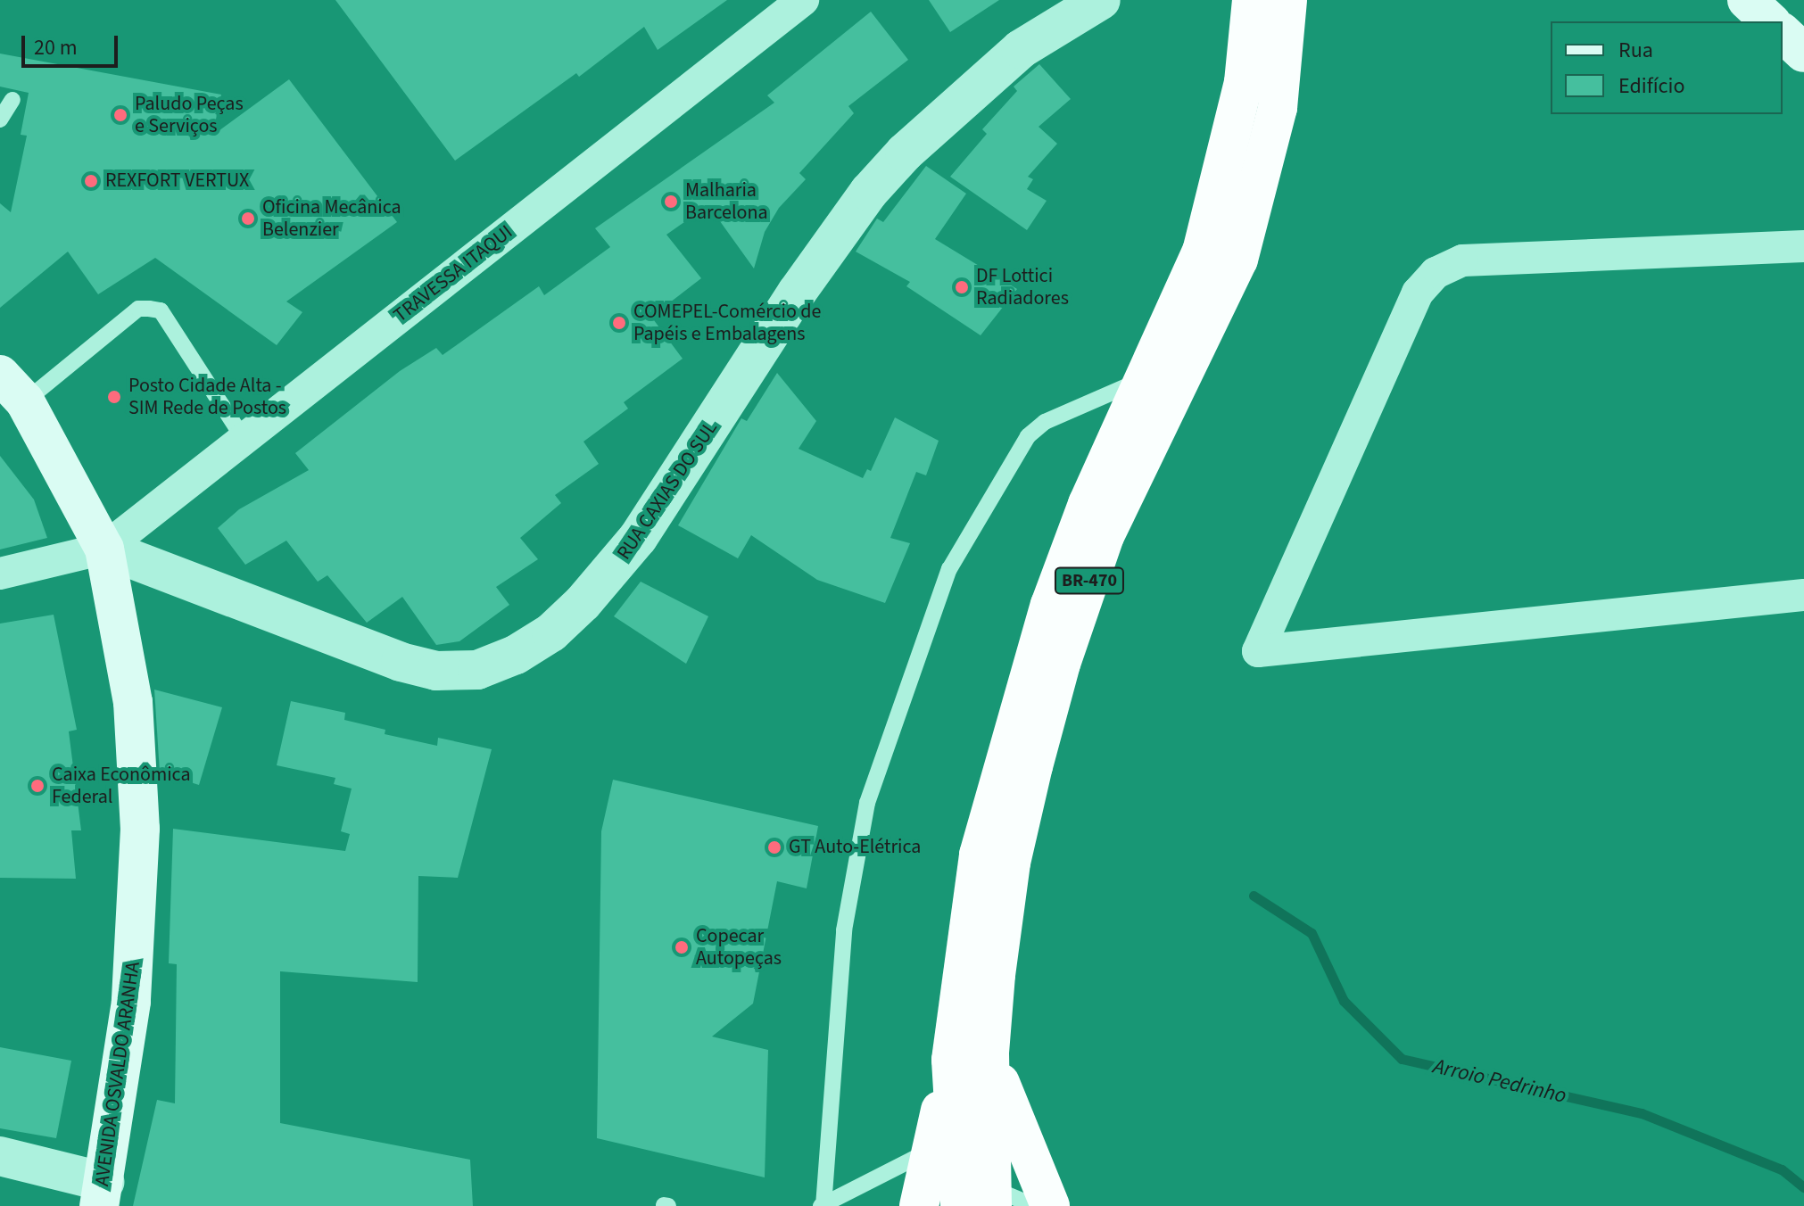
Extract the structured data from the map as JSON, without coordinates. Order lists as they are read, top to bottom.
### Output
{
  "streets": {
    "highway": ["BR-470"],
    "main road": ["AVENIDA OSVALDO ARANHA"],
    "street": ["TRAVESSA ITAQUI", "RUA CAXIAS DO SUL"]
  },
  "crossings": [
    ["TRAVESSA ITAQUI", "RUA CAXIAS DO SUL"],
    ["TRAVESSA ITAQUI", "AVENIDA OSVALDO ARANHA"],
    ["RUA CAXIAS DO SUL", "AVENIDA OSVALDO ARANHA"]
  ],
  "water": ["Arroio Pedrinho"],
  "places": [
    "Paludo Peças e Serviços",
    "REXFORT VERTUX",
    "Malharia Barcelona",
    "Oficina Mecânica Belenzier",
    "DF Lottici Radiadores",
    "COMEPEL-Comércio de Papéis e Embalagens",
    "Posto Cidade Alta - SIM Rede de Postos",
    "Caixa Econômica Federal",
    "GT Auto-Elétrica",
    "Copecar Autopeças"
  ],
  "legend": ["Rua", "Edifício"],
  "scale_bar": "20 m"
}
